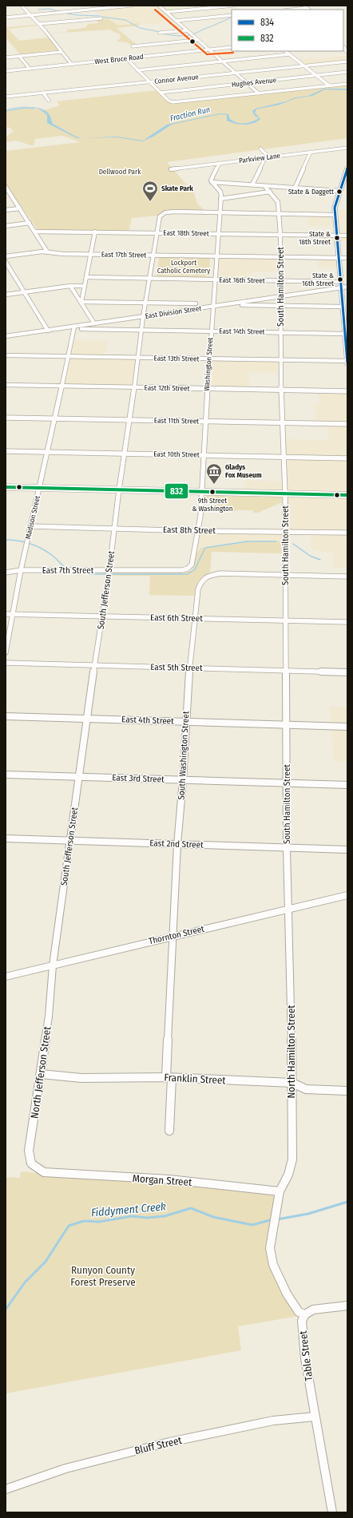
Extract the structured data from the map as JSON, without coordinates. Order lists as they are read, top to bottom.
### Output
{
  "streets": {
    "street": [
      "West Bruce Road",
      "Connor Avenue",
      "Hughes Avenue",
      "Parkview Lane",
      "East 18th Street",
      "East 17th Street",
      "East 16th Street",
      "South Hamilton Street",
      "East Division Street",
      "East 14th Street",
      "East 13th Street",
      "Washington Street",
      "East 12th Street",
      "East 11th Street",
      "East 10th Street",
      "Madison Street",
      "East 8th Street",
      "East 7th Street",
      "South Jefferson Street",
      "East 6th Street",
      "East 5th Street",
      "East 4th Street",
      "South Washington Street",
      "East 3rd Street",
      "East 2nd Street",
      "Thornton Street",
      "North Hamilton Street",
      "North Jefferson Street",
      "Franklin Street",
      "Morgan Street",
      "Table Street",
      "Bluff Street"
    ]
  },
  "crossings": [
    ["East 18th Street", "South Hamilton Street"],
    ["East 18th Street", "Washington Street"],
    ["East 18th Street", "South Jefferson Street"],
    ["East 17th Street", "South Hamilton Street"],
    ["East 17th Street", "Washington Street"],
    ["East 17th Street", "South Jefferson Street"],
    ["East 16th Street", "South Hamilton Street"],
    ["East 16th Street", "Washington Street"],
    ["East 16th Street", "South Jefferson Street"],
    ["South Hamilton Street", "East Division Street"],
    ["South Hamilton Street", "East 14th Street"],
    ["South Hamilton Street", "East 13th Street"],
    ["South Hamilton Street", "East 12th Street"],
    ["South Hamilton Street", "East 11th Street"],
    ["South Hamilton Street", "East 10th Street"],
    ["South Hamilton Street", "East 8th Street"],
    ["South Hamilton Street", "East 6th Street"],
    ["South Hamilton Street", "East 5th Street"],
    ["South Hamilton Street", "East 4th Street"],
    ["South Hamilton Street", "South Washington Street"],
    ["South Hamilton Street", "East 3rd Street"],
    ["South Hamilton Street", "East 2nd Street"],
    ["South Hamilton Street", "Thornton Street"],
    ["South Hamilton Street", "North Hamilton Street"],
    ["East Division Street", "Washington Street"],
    ["East Division Street", "Madison Street"],
    ["East Division Street", "South Jefferson Street"],
    ["East 14th Street", "Washington Street"],
    ["East 14th Street", "South Jefferson Street"],
    ["East 13th Street", "Washington Street"],
    ["East 13th Street", "Madison Street"],
    ["East 13th Street", "South Jefferson Street"],
    ["Washington Street", "East 12th Street"],
    ["Washington Street", "East 11th Street"],
    ["Washington Street", "East 10th Street"],
    ["Washington Street", "East 8th Street"],
    ["Washington Street", "East 7th Street"],
    ["Washington Street", "South Jefferson Street"],
    ["East 12th Street", "Madison Street"],
    ["East 12th Street", "South Jefferson Street"],
    ["East 11th Street", "Madison Street"],
    ["East 11th Street", "South Jefferson Street"],
    ["East 10th Street", "Madison Street"],
    ["East 10th Street", "South Jefferson Street"],
    ["Madison Street", "East 8th Street"],
    ["Madison Street", "East 7th Street"],
    ["Madison Street", "East 6th Street"],
    ["East 8th Street", "South Jefferson Street"],
    ["East 7th Street", "South Jefferson Street"],
    ["South Jefferson Street", "East 6th Street"],
    ["South Jefferson Street", "East 5th Street"],
    ["South Jefferson Street", "East 4th Street"],
    ["South Jefferson Street", "East 3rd Street"],
    ["South Jefferson Street", "East 2nd Street"],
    ["South Jefferson Street", "Thornton Street"],
    ["South Jefferson Street", "North Jefferson Street"],
    ["East 6th Street", "South Washington Street"],
    ["East 5th Street", "South Washington Street"],
    ["East 4th Street", "South Washington Street"],
    ["South Washington Street", "East 3rd Street"],
    ["South Washington Street", "East 2nd Street"],
    ["South Washington Street", "Thornton Street"],
    ["South Washington Street", "Franklin Street"],
    ["Thornton Street", "North Hamilton Street"],
    ["Thornton Street", "North Jefferson Street"],
    ["North Hamilton Street", "Franklin Street"],
    ["North Hamilton Street", "Morgan Street"],
    ["North Jefferson Street", "Franklin Street"],
    ["North Jefferson Street", "Morgan Street"],
    ["Table Street", "Bluff Street"]
  ],
  "water": ["Fraction Run", "Fiddyment Creek"],
  "parks": ["Dellwood Park", "Lockport Catholic Cemetery", "Runyon County Forest Preserve"],
  "places": {
    "other": [
      "State & Daggett",
      "State & 18th Street",
      "State & 16th Street",
      "9th Street & Washington"
    ],
    "sports": ["Skate Park"],
    "museum": ["Gladys Fox Museum"]
  },
  "lines": ["transit line 834", "transit line 832"],
  "legend": ["834", "832"]
}
